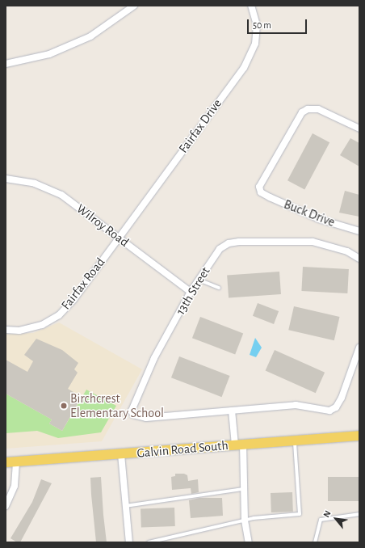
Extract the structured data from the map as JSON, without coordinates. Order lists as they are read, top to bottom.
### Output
{
  "streets": {
    "main road": ["Galvin Road South"],
    "street": [
      "Fairfax Drive",
      "Buck Drive",
      "Wilroy Road",
      "Fairfax Road",
      "13th Street"
    ]
  },
  "crossings": [
    ["Fairfax Drive", "Wilroy Road"],
    ["Fairfax Drive", "Fairfax Road"],
    ["Wilroy Road", "Fairfax Road"],
    ["Wilroy Road", "13th Street"]
  ],
  "places": ["Birchcrest Elementary School"],
  "scale_bar": "50 m",
  "north": "top left"
}
